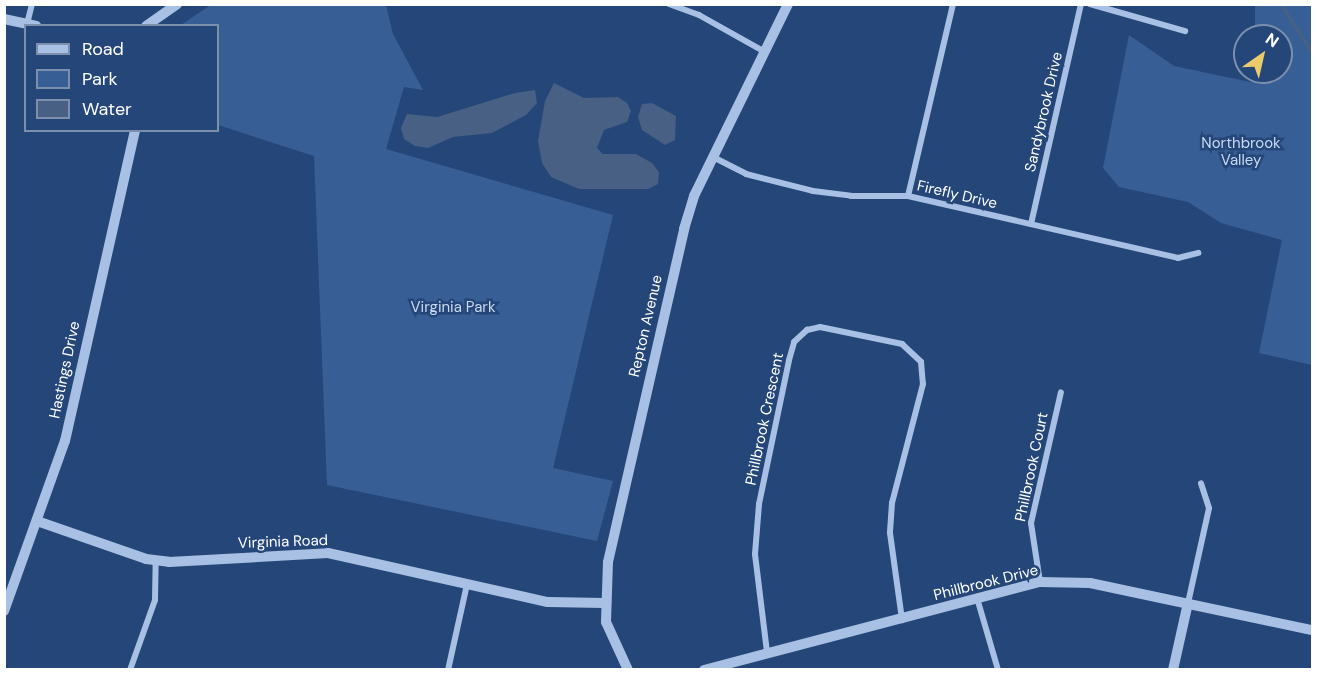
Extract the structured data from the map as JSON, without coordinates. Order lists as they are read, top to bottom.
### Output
{
  "streets": {
    "street": [
      "Sandybrook Drive",
      "Firefly Drive",
      "Repton Avenue",
      "Hastings Drive",
      "Phillbrook Crescent",
      "Phillbrook Court",
      "Virginia Road",
      "Phillbrook Drive"
    ]
  },
  "crossings": [
    ["Sandybrook Drive", "Firefly Drive"],
    ["Firefly Drive", "Repton Avenue"],
    ["Repton Avenue", "Virginia Road"],
    ["Hastings Drive", "Virginia Road"],
    ["Phillbrook Crescent", "Phillbrook Drive"],
    ["Phillbrook Court", "Phillbrook Drive"]
  ],
  "parks": ["Northbrook Valley", "Virginia Park"],
  "legend": ["Road", "Park", "Water"],
  "north": "top right"
}
